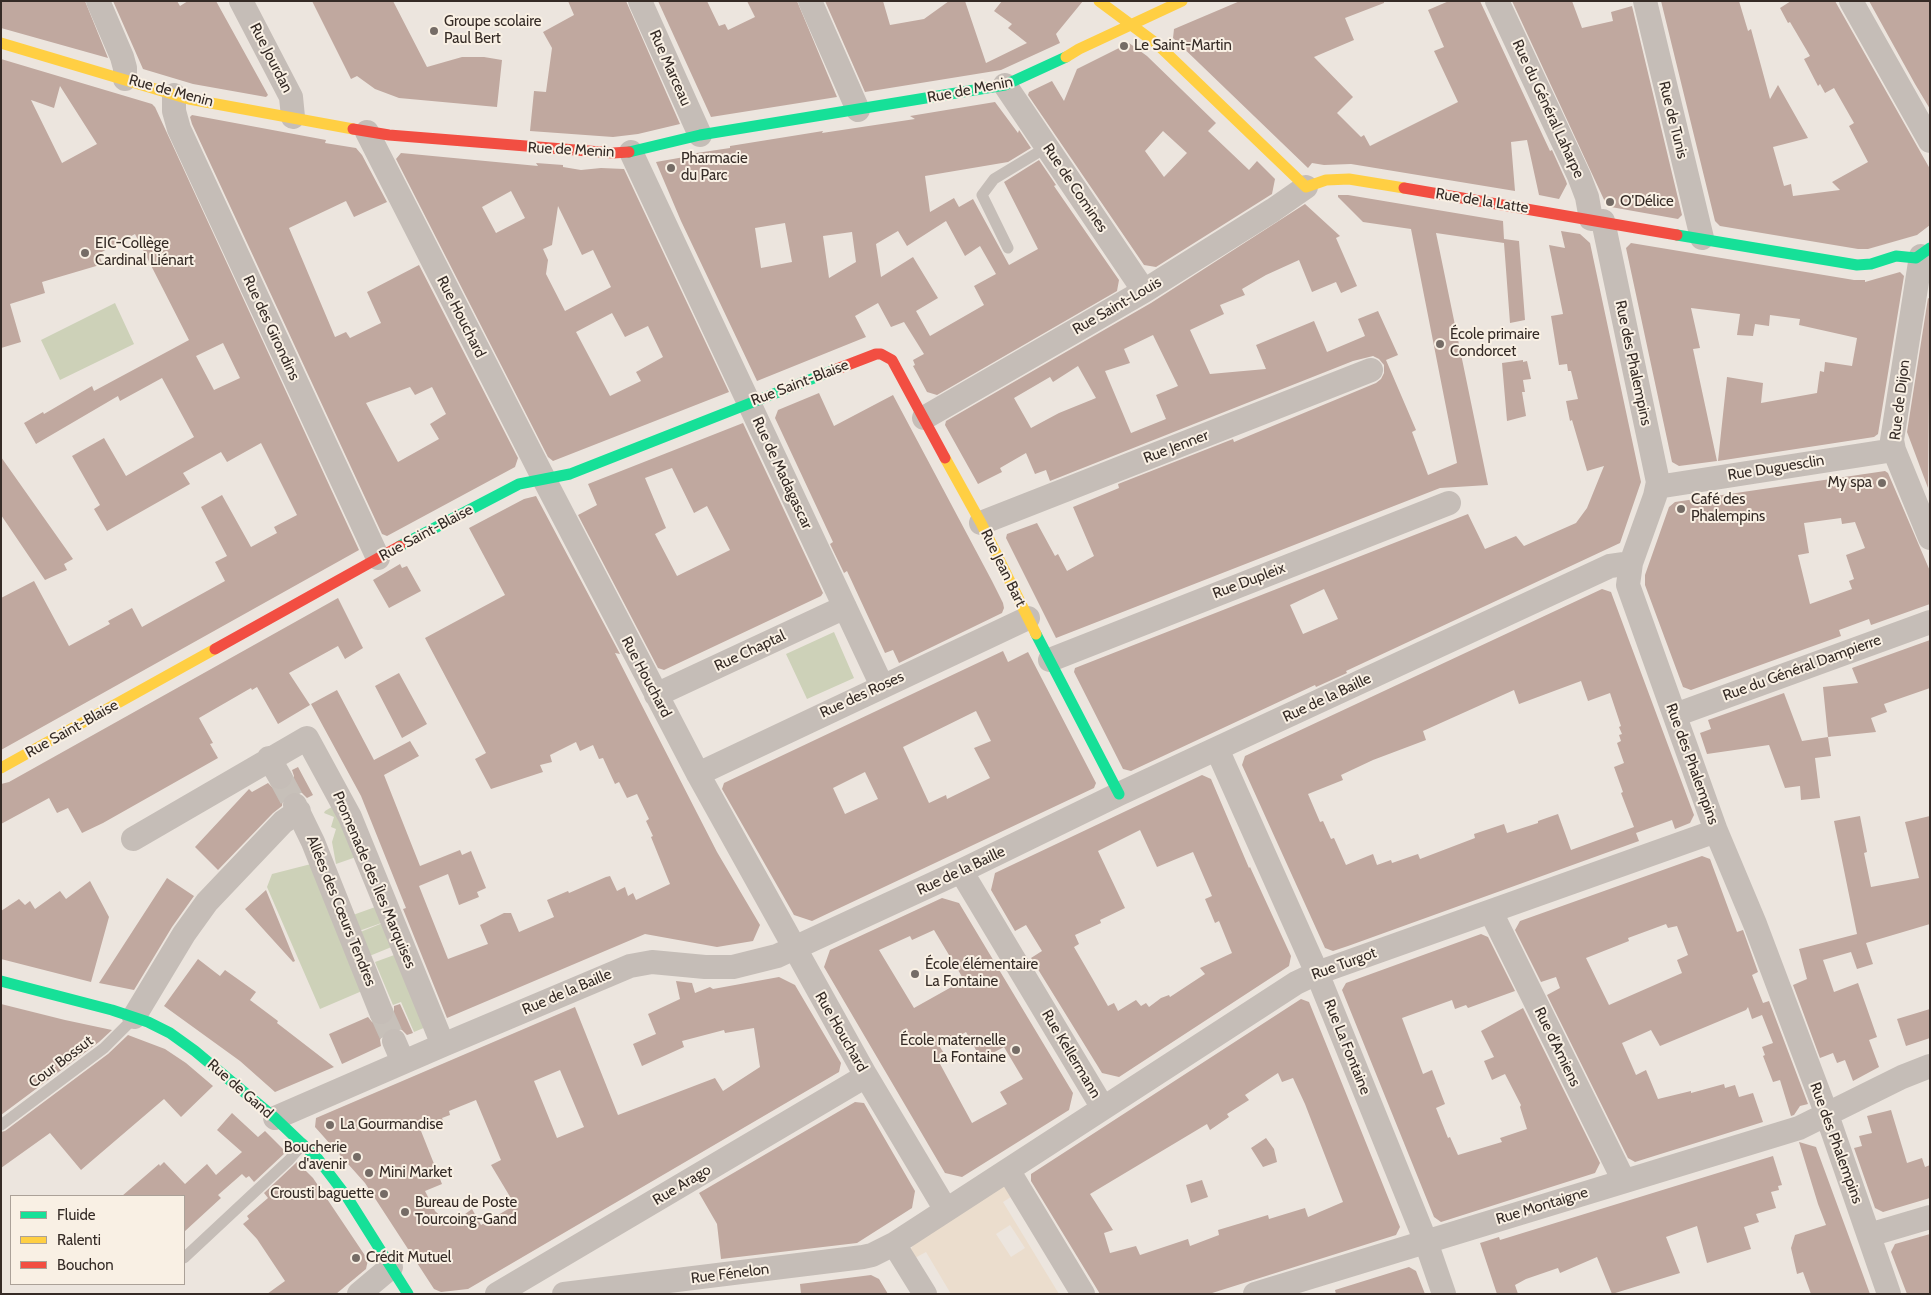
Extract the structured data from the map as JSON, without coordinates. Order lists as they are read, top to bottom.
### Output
{
  "streets": {
    "street": [
      "Rue Jourdan",
      "Rue Marceau",
      "Rue de Menin",
      "Rue du Général Laharpe",
      "Rue de Tunis",
      "Rue de Comines",
      "Rue de la Latte",
      "Rue Saint-Louis",
      "Rue Houchard",
      "Rue des Girondins",
      "Rue des Phalempins",
      "Rue Saint-Blaise",
      "Rue de Dijon",
      "Rue Jenner",
      "Rue Duguesclin",
      "Rue de Madagascar",
      "Rue Jean Bart",
      "Rue Dupleix",
      "Rue Chaptal",
      "Rue du Général Dampierre",
      "Rue des Roses",
      "Rue de la Baille",
      "Promenade des Îles Marquises",
      "Allées des Cœurs Tendres",
      "Rue Turgot",
      "Rue La Fontaine",
      "Rue d'Amiens",
      "Rue Kellermann",
      "Rue de Gand",
      "Rue Arago",
      "Rue Montaigne",
      "Rue Fénelon"
    ],
    "lane": ["Cour Bossut"]
  },
  "crossings": [
    ["Rue Jourdan", "Rue de Menin"],
    ["Rue Marceau", "Rue de Menin"],
    ["Rue de Menin", "Rue de Comines"],
    ["Rue de Menin", "Rue Houchard"],
    ["Rue de Menin", "Rue des Girondins"],
    ["Rue de Menin", "Rue de Madagascar"],
    ["Rue du Général Laharpe", "Rue de la Latte"],
    ["Rue du Général Laharpe", "Rue des Phalempins"],
    ["Rue de Tunis", "Rue de la Latte"],
    ["Rue de Comines", "Rue Saint-Louis"],
    ["Rue de la Latte", "Rue Saint-Louis"],
    ["Rue de la Latte", "Rue des Phalempins"],
    ["Rue de la Latte", "Rue de Dijon"],
    ["Rue Saint-Louis", "Rue Jean Bart"],
    ["Rue Houchard", "Rue Saint-Blaise"],
    ["Rue Houchard", "Rue Chaptal"],
    ["Rue Houchard", "Rue des Roses"],
    ["Rue Houchard", "Rue de la Baille"],
    ["Rue Houchard", "Rue Turgot"],
    ["Rue Houchard", "Rue Arago"],
    ["Rue Houchard", "Rue Fénelon"],
    ["Rue des Girondins", "Rue Saint-Blaise"],
    ["Rue des Phalempins", "Rue Duguesclin"],
    ["Rue des Phalempins", "Rue du Général Dampierre"],
    ["Rue des Phalempins", "Rue de la Baille"],
    ["Rue des Phalempins", "Rue Turgot"],
    ["Rue des Phalempins", "Rue Montaigne"],
    ["Rue Saint-Blaise", "Rue de Madagascar"],
    ["Rue Saint-Blaise", "Rue Jean Bart"],
    ["Rue de Dijon", "Rue Duguesclin"],
    ["Rue Jenner", "Rue Jean Bart"],
    ["Rue de Madagascar", "Rue Chaptal"],
    ["Rue de Madagascar", "Rue des Roses"],
    ["Rue Jean Bart", "Rue Dupleix"],
    ["Rue Jean Bart", "Rue des Roses"],
    ["Rue Jean Bart", "Rue de la Baille"],
    ["Rue de la Baille", "Promenade des Îles Marquises"],
    ["Rue de la Baille", "Rue La Fontaine"],
    ["Rue de la Baille", "Rue Kellermann"],
    ["Rue de la Baille", "Rue de Gand"],
    ["Allées des Cœurs Tendres", "Cour Bossut"],
    ["Allées des Cœurs Tendres", "Rue de Gand"],
    ["Rue Turgot", "Rue La Fontaine"],
    ["Rue Turgot", "Rue d'Amiens"],
    ["Rue Turgot", "Rue Kellermann"],
    ["Rue Turgot", "Rue Fénelon"],
    ["Rue La Fontaine", "Rue Montaigne"],
    ["Rue d'Amiens", "Rue Montaigne"],
    ["Cour Bossut", "Rue de Gand"]
  ],
  "places": [
    "Groupe scolaire Paul Bert",
    "Le Saint-Martin",
    "Pharmacie du Parc",
    "O'Délice",
    "EIC-Collège Cardinal Liénart",
    "École primaire Condorcet",
    "My spa",
    "Café des Phalempins",
    "École élémentaire La Fontaine",
    "École maternelle La Fontaine",
    "La Gourmandise",
    "Boucherie d'avenir",
    "Mini Market",
    "Crousti baguette",
    "Bureau de Poste Tourcoing-Gand",
    "Crédit Mutuel"
  ],
  "legend": ["Fluide", "Ralenti", "Bouchon"]
}
